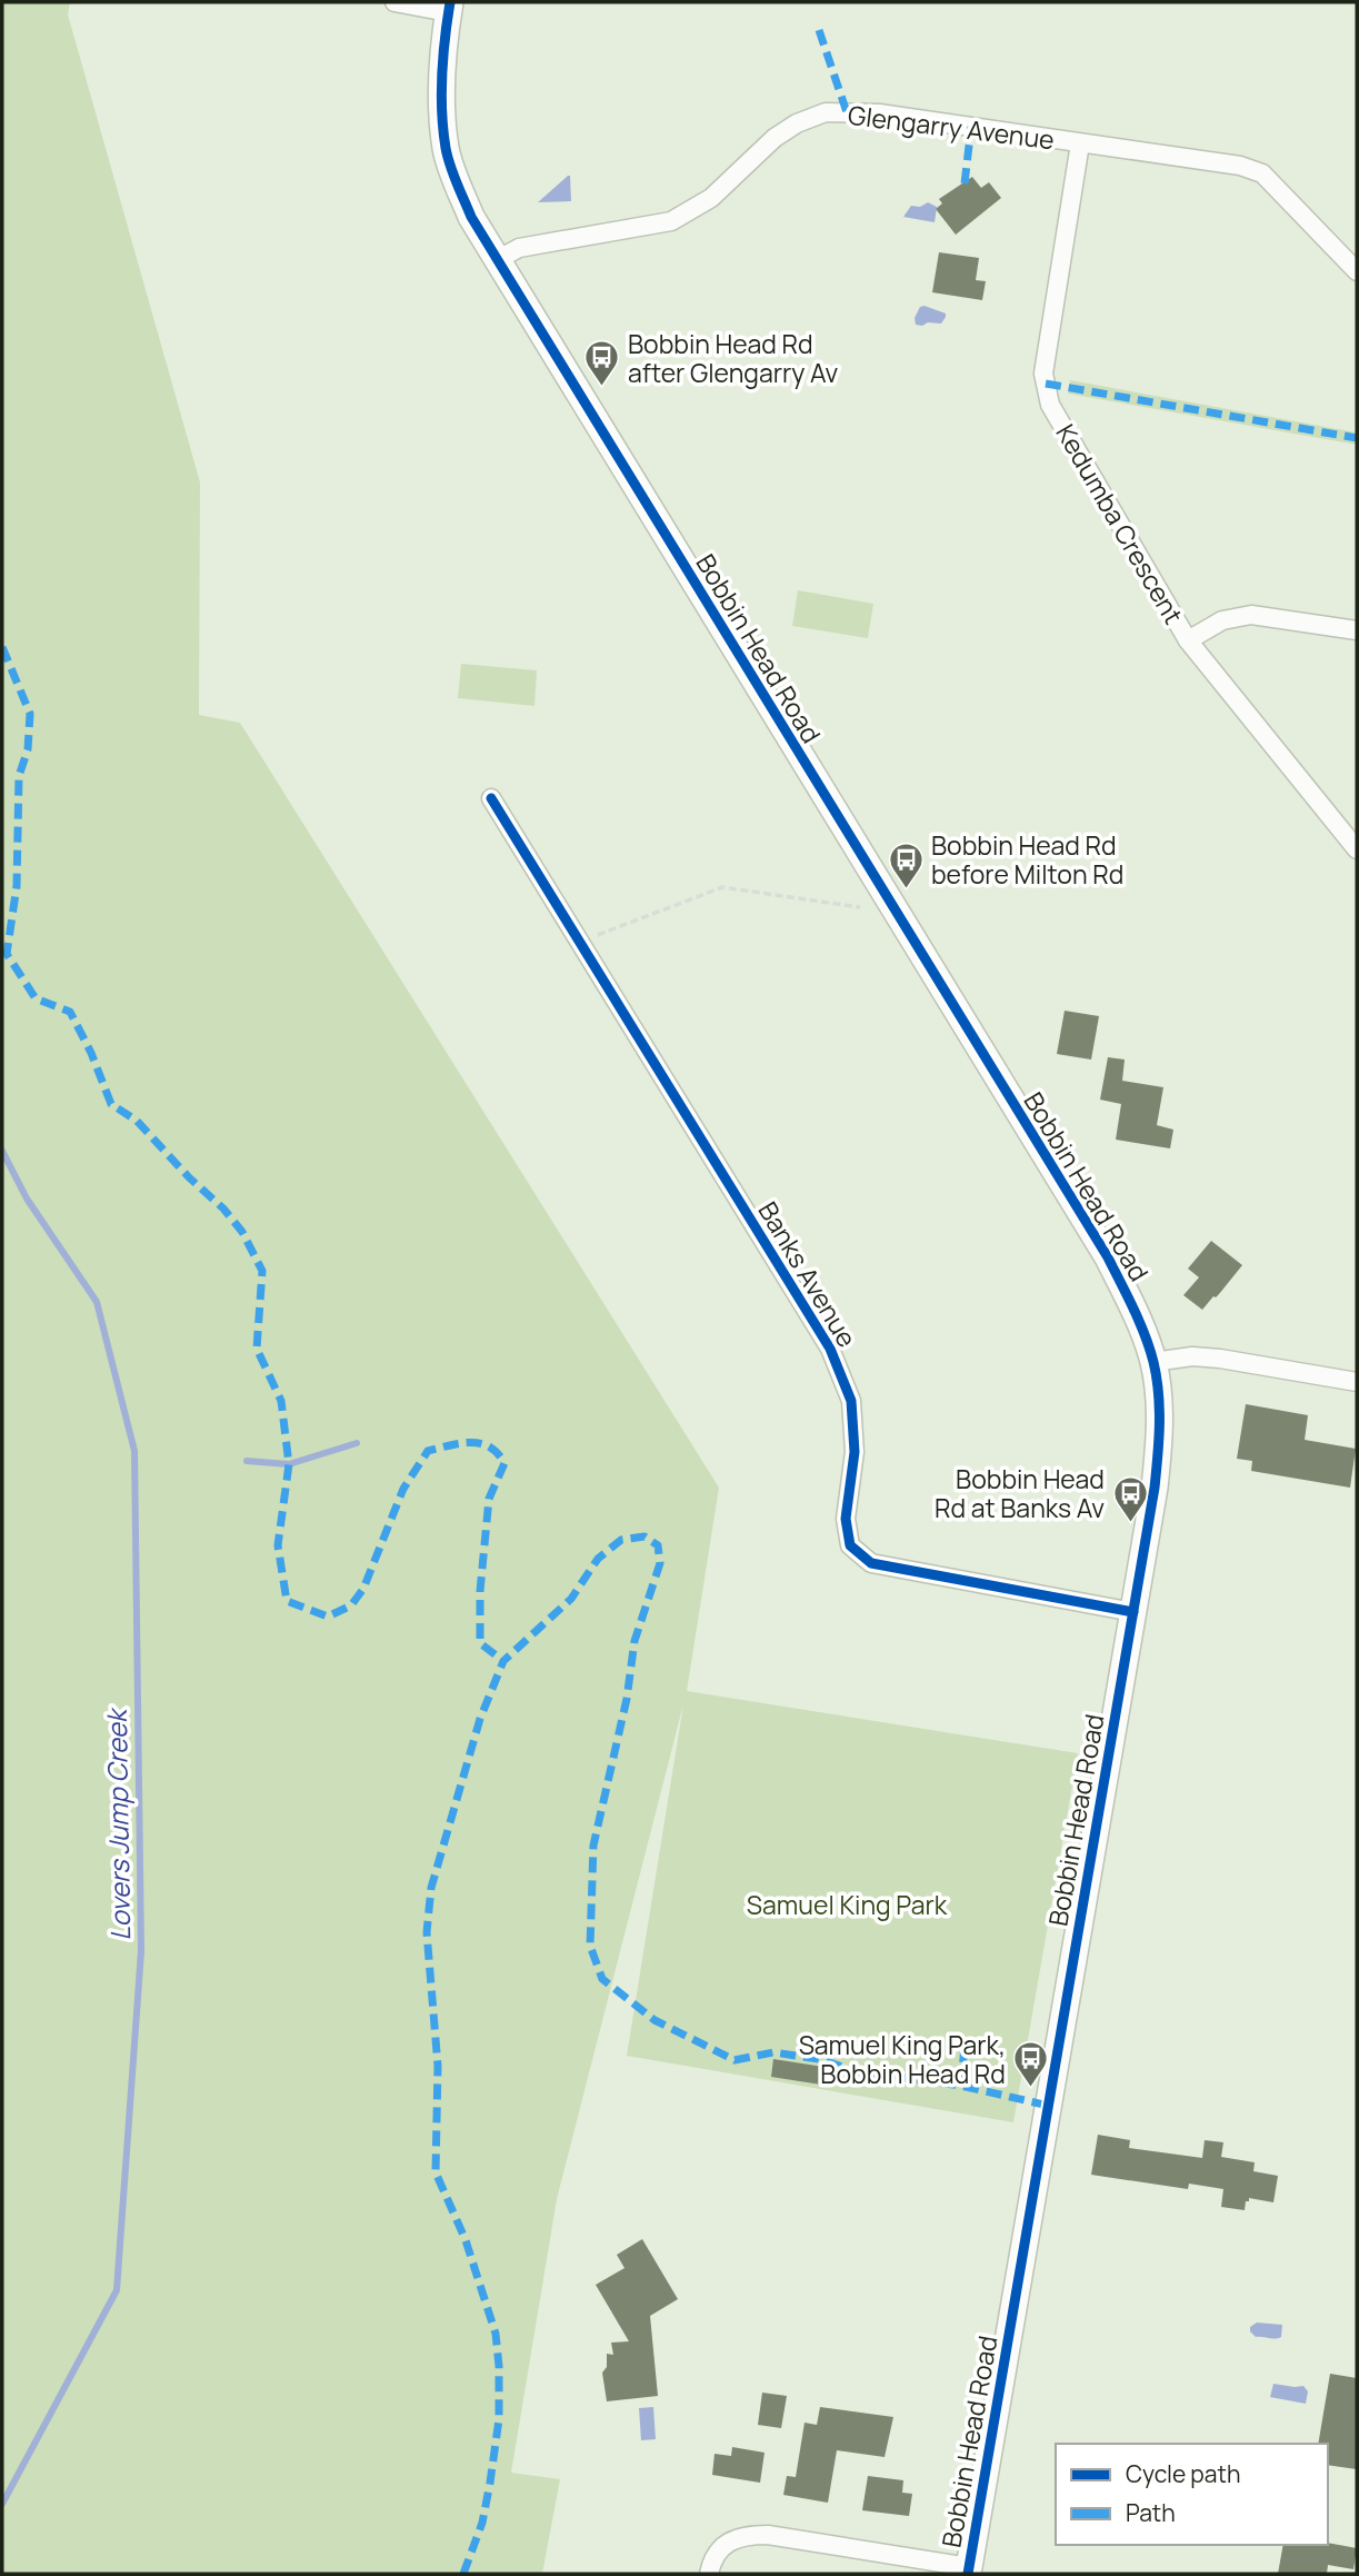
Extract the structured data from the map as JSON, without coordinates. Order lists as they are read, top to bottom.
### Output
{
  "streets": {
    "main road": ["Bobbin Head Road"],
    "street": ["Glengarry Avenue", "Kedumba Crescent", "Banks Avenue"]
  },
  "crossings": [
    ["Glengarry Avenue", "Kedumba Crescent"],
    ["Glengarry Avenue", "Bobbin Head Road"],
    ["Bobbin Head Road", "Banks Avenue"]
  ],
  "water": ["Lovers Jump Creek"],
  "parks": ["Samuel King Park"],
  "places": {
    "bus stop": [
      "Bobbin Head Rd after Glengarry Av",
      "Bobbin Head Rd before Milton Rd",
      "Bobbin Head Rd at Banks Av",
      "Samuel King Park, Bobbin Head Rd"
    ]
  },
  "legend": ["Cycle path", "Path"]
}
